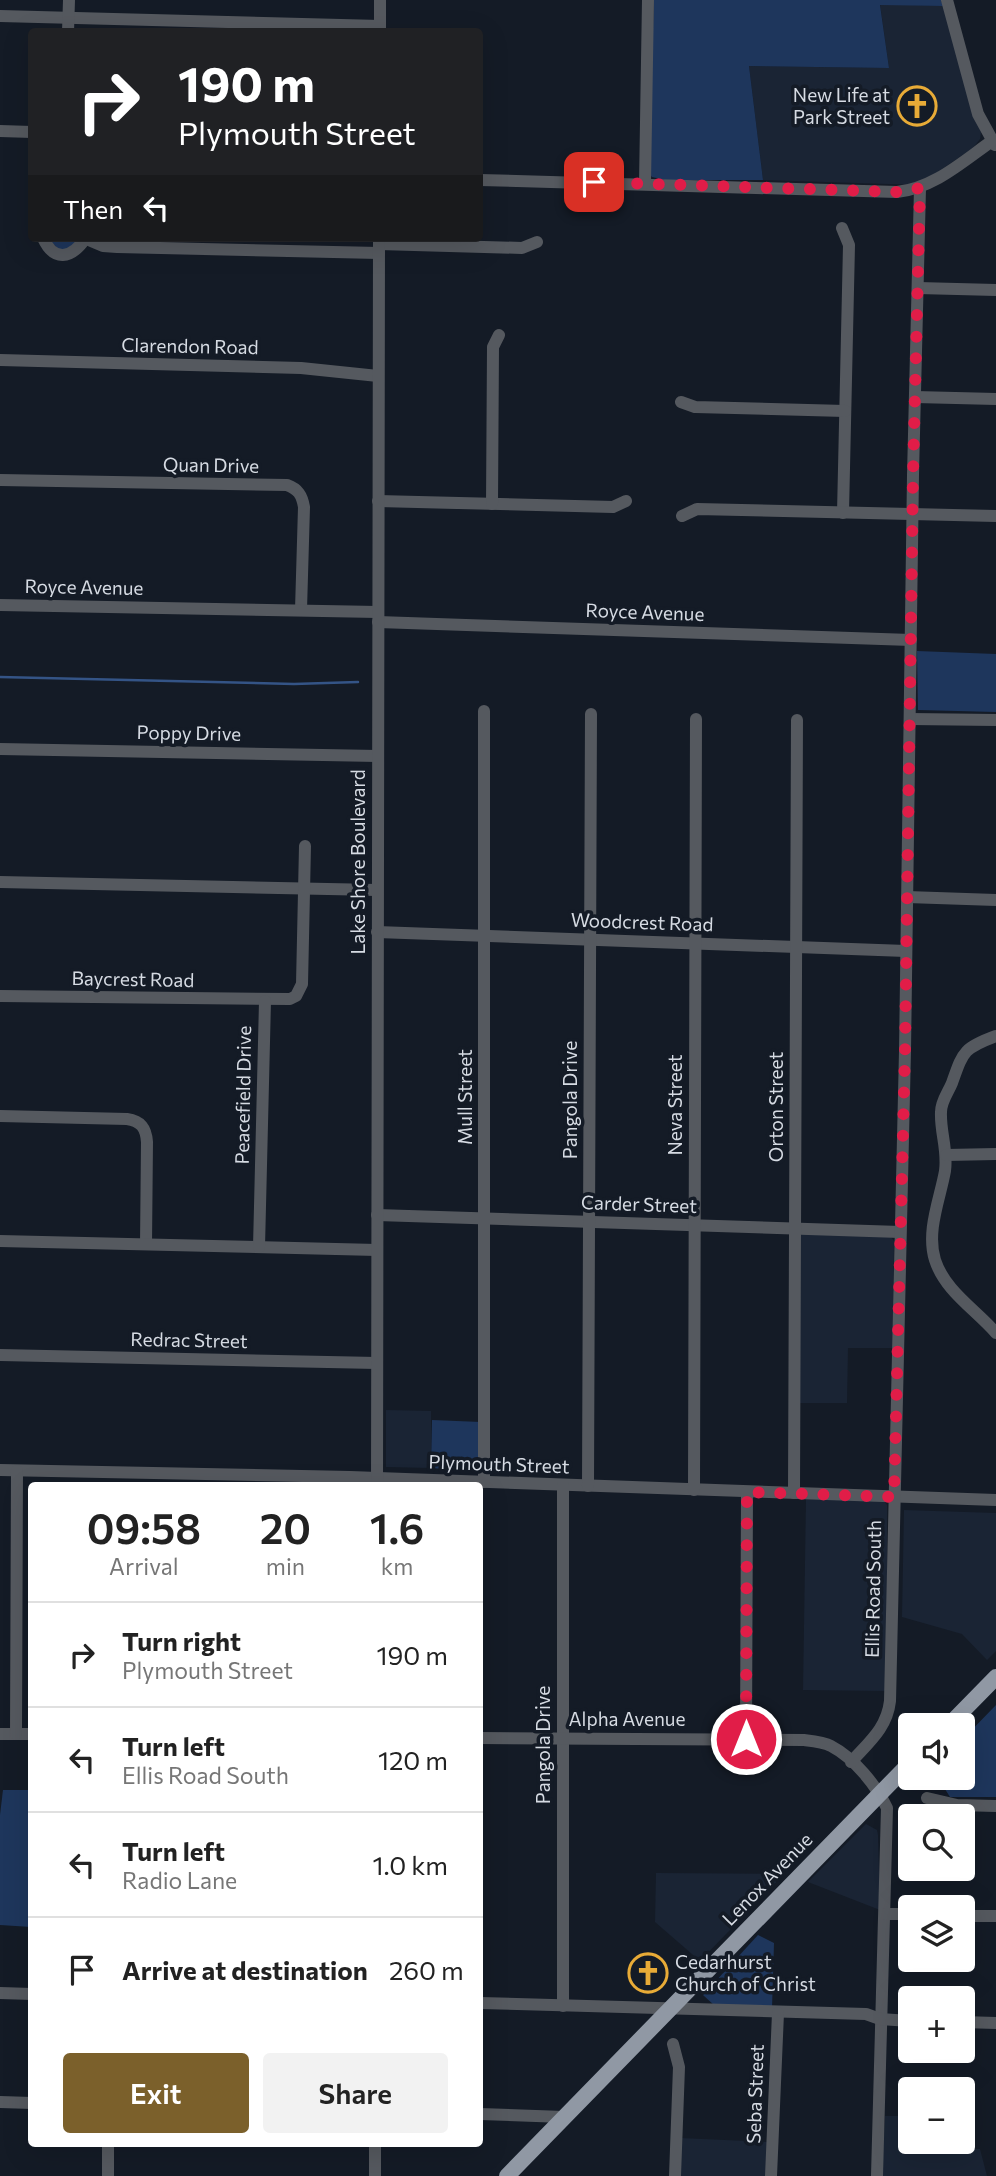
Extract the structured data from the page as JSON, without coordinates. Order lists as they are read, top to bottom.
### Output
{
  "streets": {
    "main road": ["Lenox Avenue"],
    "street": [
      "Clarendon Road",
      "Quan Drive",
      "Royce Avenue",
      "Poppy Drive",
      "Lake Shore Boulevard",
      "Woodcrest Road",
      "Baycrest Road",
      "Peacefield Drive",
      "Mull Street",
      "Pangola Drive",
      "Neva Street",
      "Orton Street",
      "Carder Street",
      "Redrac Street",
      "Plymouth Street",
      "Ellis Road South",
      "Alpha Avenue",
      "Seba Street"
    ]
  },
  "crossings": [
    ["Clarendon Road", "Lake Shore Boulevard"],
    ["Quan Drive", "Royce Avenue"],
    ["Royce Avenue", "Lake Shore Boulevard"],
    ["Royce Avenue", "Ellis Road South"],
    ["Poppy Drive", "Lake Shore Boulevard"],
    ["Lake Shore Boulevard", "Woodcrest Road"],
    ["Lake Shore Boulevard", "Carder Street"],
    ["Lake Shore Boulevard", "Redrac Street"],
    ["Lake Shore Boulevard", "Plymouth Street"],
    ["Woodcrest Road", "Mull Street"],
    ["Woodcrest Road", "Pangola Drive"],
    ["Woodcrest Road", "Neva Street"],
    ["Woodcrest Road", "Orton Street"],
    ["Woodcrest Road", "Ellis Road South"],
    ["Baycrest Road", "Peacefield Drive"],
    ["Mull Street", "Carder Street"],
    ["Mull Street", "Plymouth Street"],
    ["Pangola Drive", "Carder Street"],
    ["Pangola Drive", "Plymouth Street"],
    ["Pangola Drive", "Alpha Avenue"],
    ["Neva Street", "Carder Street"],
    ["Neva Street", "Plymouth Street"],
    ["Orton Street", "Carder Street"],
    ["Orton Street", "Plymouth Street"],
    ["Carder Street", "Ellis Road South"],
    ["Plymouth Street", "Ellis Road South"],
    ["Ellis Road South", "Alpha Avenue"],
    ["Alpha Avenue", "Lenox Avenue"]
  ],
  "places": {
    "church": ["New Life at Park Street", "Cedarhurst Church of Christ"]
  },
  "page": {
    "turn": ["190 m", "Plymouth Street"],
    "then": "Then",
    "eta": [
      "09:58",
      "Arrival",
      "20",
      "min",
      "1.6",
      "km"
    ],
    "list": [
      {
        "name": "Turn right",
        "note": "Plymouth Street",
        "value": "190 m"
      },
      {
        "name": "Turn left",
        "note": "Ellis Road South",
        "value": "120 m"
      },
      {
        "name": "Turn left",
        "note": "Radio Lane",
        "value": "1.0 km"
      },
      {
        "name": "Arrive at destination",
        "value": "260 m"
      }
    ],
    "map_buttons": ["+", "−"],
    "buttons": ["Exit", "Share"]
  }
}
